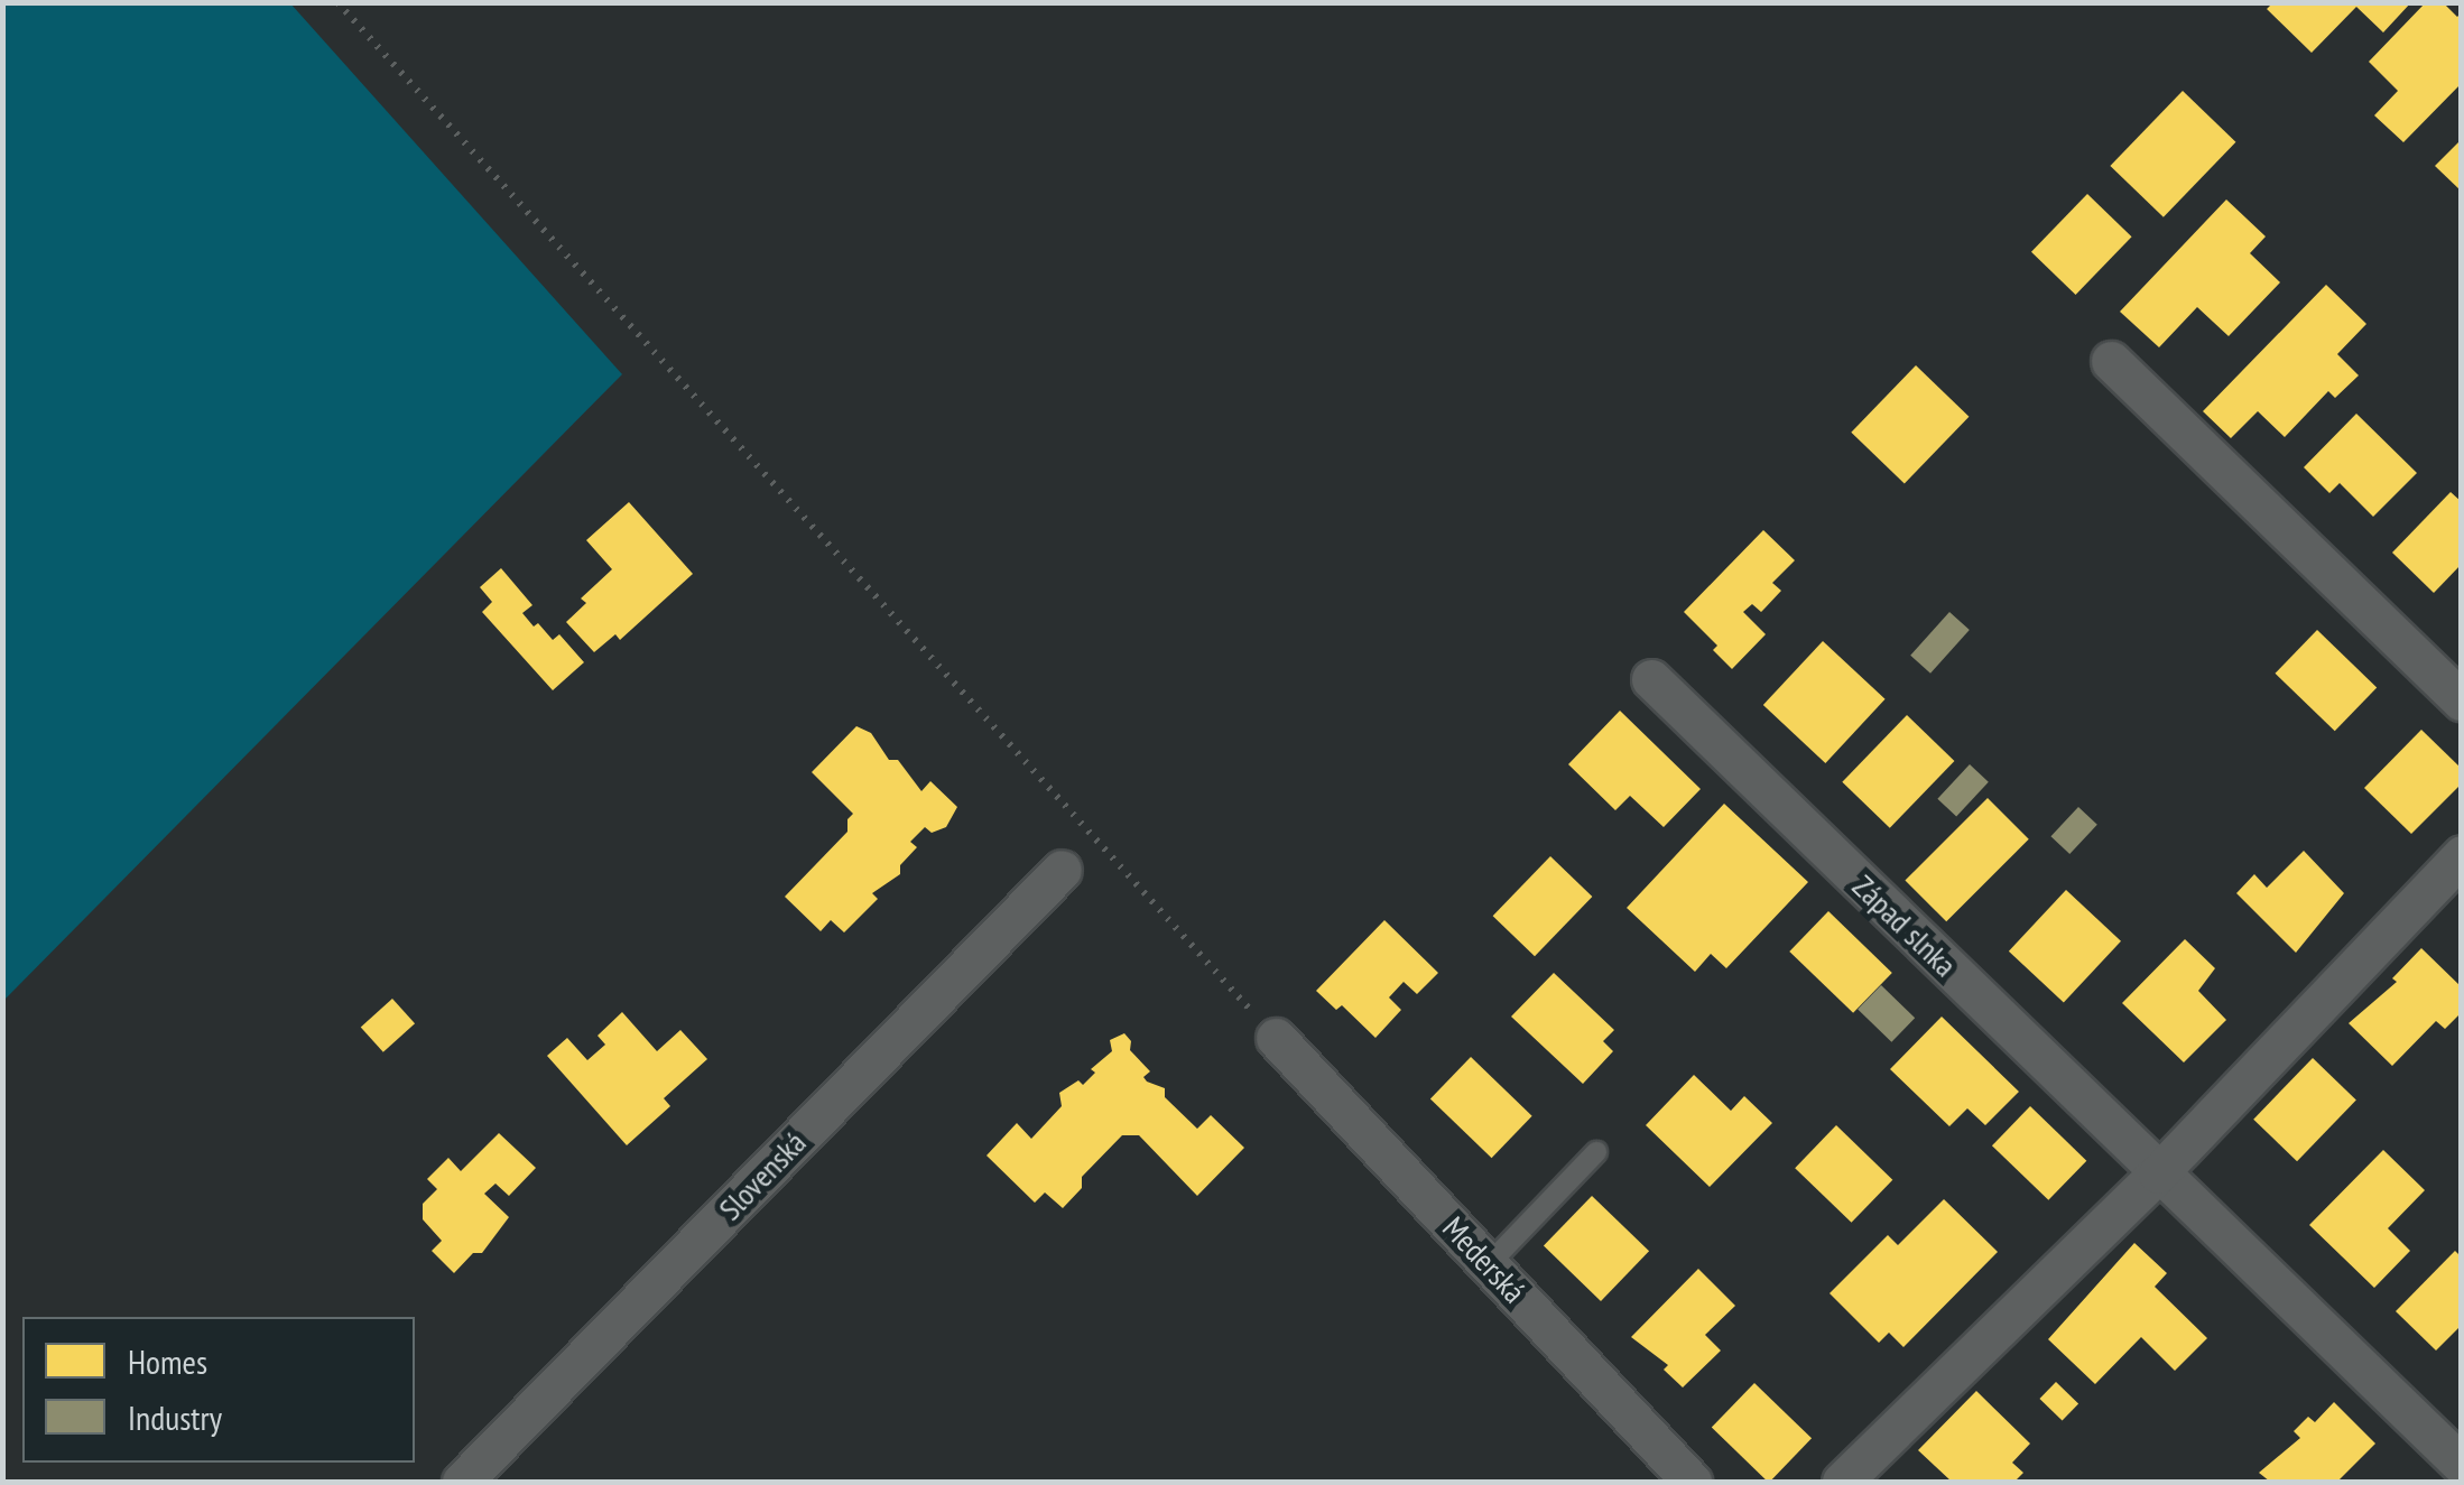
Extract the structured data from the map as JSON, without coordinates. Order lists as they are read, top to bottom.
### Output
{
  "streets": {
    "street": ["Západ slnka", "Slovenská", "Mederská"]
  },
  "legend": ["Homes", "Industry"]
}
